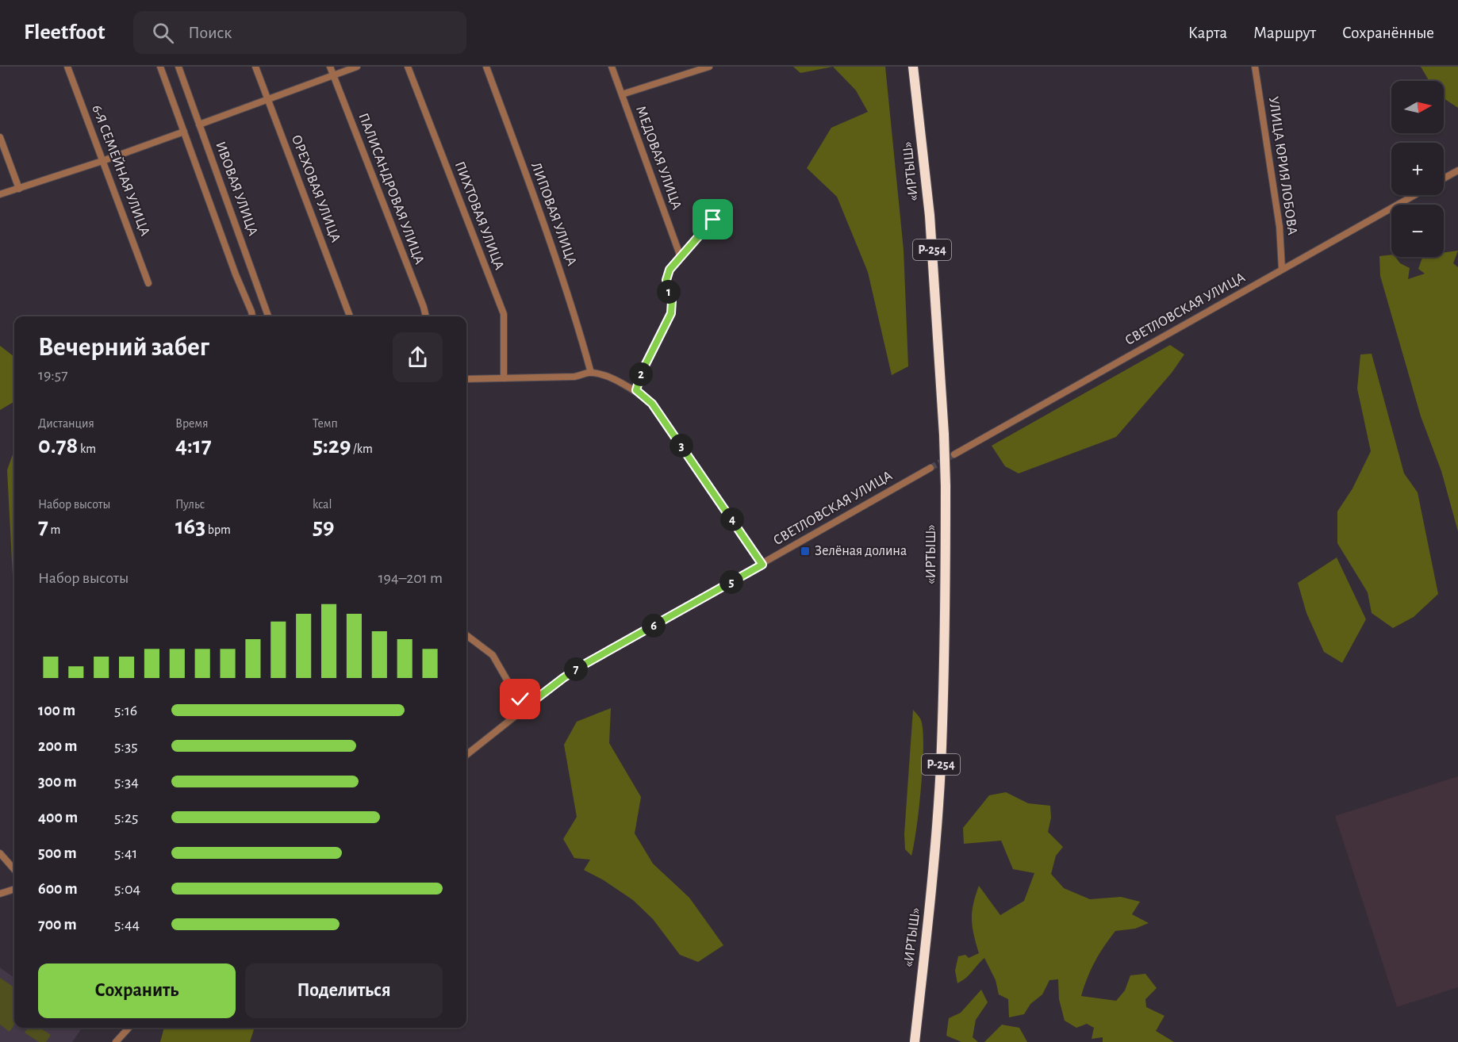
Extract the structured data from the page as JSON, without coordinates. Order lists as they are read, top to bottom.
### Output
{
  "streets": {
    "highway": ["«ИРТЫШ»", "Р-254"],
    "street": [
      "МЕДОВАЯ УЛИЦА",
      "УЛИЦА ЮРИЯ ЛОБОВА",
      "6-Я СЕМЕЙНАЯ УЛИЦА",
      "ИВОВАЯ УЛИЦА",
      "ОРЕХОВАЯ УЛИЦА",
      "ПАЛИСАНДРОВАЯ УЛИЦА",
      "ЛИПОВАЯ УЛИЦА",
      "ПИХТОВАЯ УЛИЦА",
      "СВЕТЛОВСКАЯ УЛИЦА"
    ]
  },
  "crossings": [
    ["УЛИЦА ЮРИЯ ЛОБОВА", "СВЕТЛОВСКАЯ УЛИЦА"]
  ],
  "places": {
    "transit": ["Зелёная долина"]
  },
  "north": "right",
  "page": {
    "header": "Fleetfoot",
    "search": "Поиск",
    "nav": ["Карта", "Маршрут", "Сохранённые"],
    "map_buttons": ["+", "−"],
    "pins": [
      "1",
      "2",
      "3",
      "4",
      "5",
      "6",
      "7"
    ],
    "heading": ["Вечерний забег", "19:57"],
    "stats": [
      ["Дистанция", "0.78 km"],
      ["Время", "4:17"],
      ["Темп", "5:29 /km"],
      ["Набор высоты", "7 m"],
      ["Пульс", "163 bpm"],
      ["kcal", "59"]
    ],
    "chart": ["Набор высоты", "194–201 m"],
    "list": [
      {
        "name": "100 m",
        "note": "5:16"
      },
      {
        "name": "200 m",
        "note": "5:35"
      },
      {
        "name": "300 m",
        "note": "5:34"
      },
      {
        "name": "400 m",
        "note": "5:25"
      },
      {
        "name": "500 m",
        "note": "5:41"
      },
      {
        "name": "600 m",
        "note": "5:04"
      },
      {
        "name": "700 m",
        "note": "5:44"
      }
    ],
    "buttons": ["Сохранить", "Поделиться"]
  }
}
